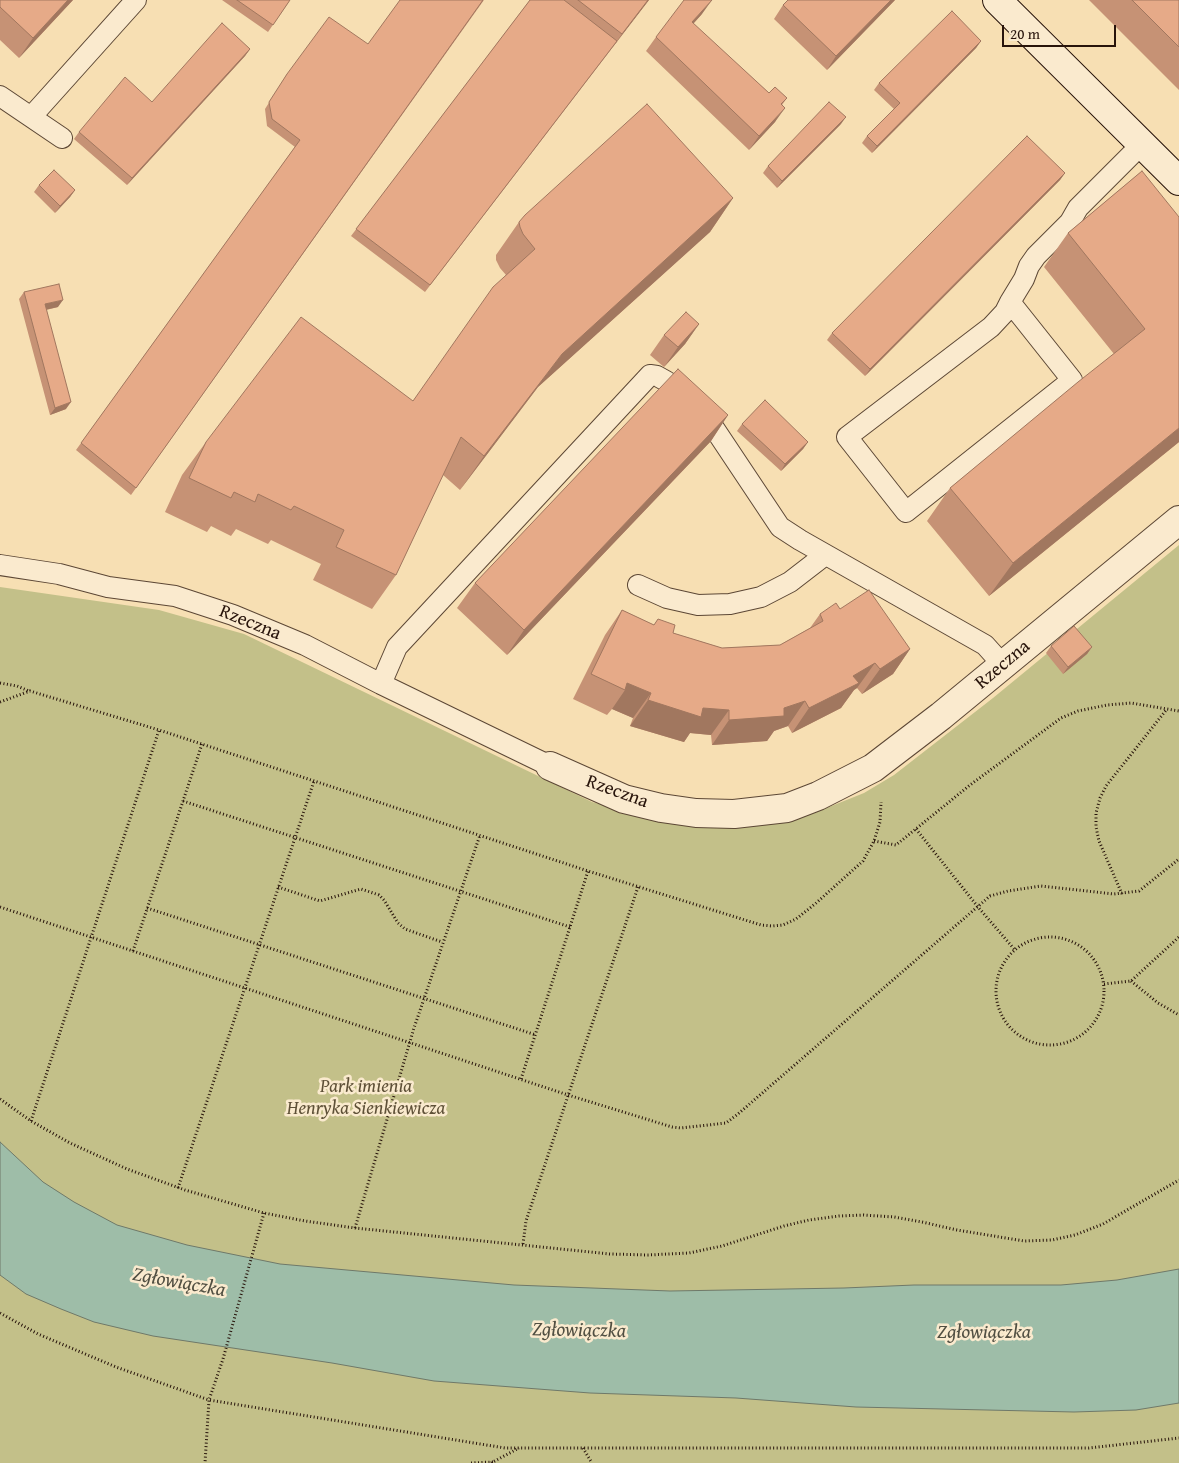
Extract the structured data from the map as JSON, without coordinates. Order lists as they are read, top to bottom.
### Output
{
  "streets": {
    "street": ["Rzeczna"]
  },
  "water": ["Zgłowiączka"],
  "parks": ["Park imienia Henryka Sienkiewicza"],
  "scale_bar": "20 m"
}
